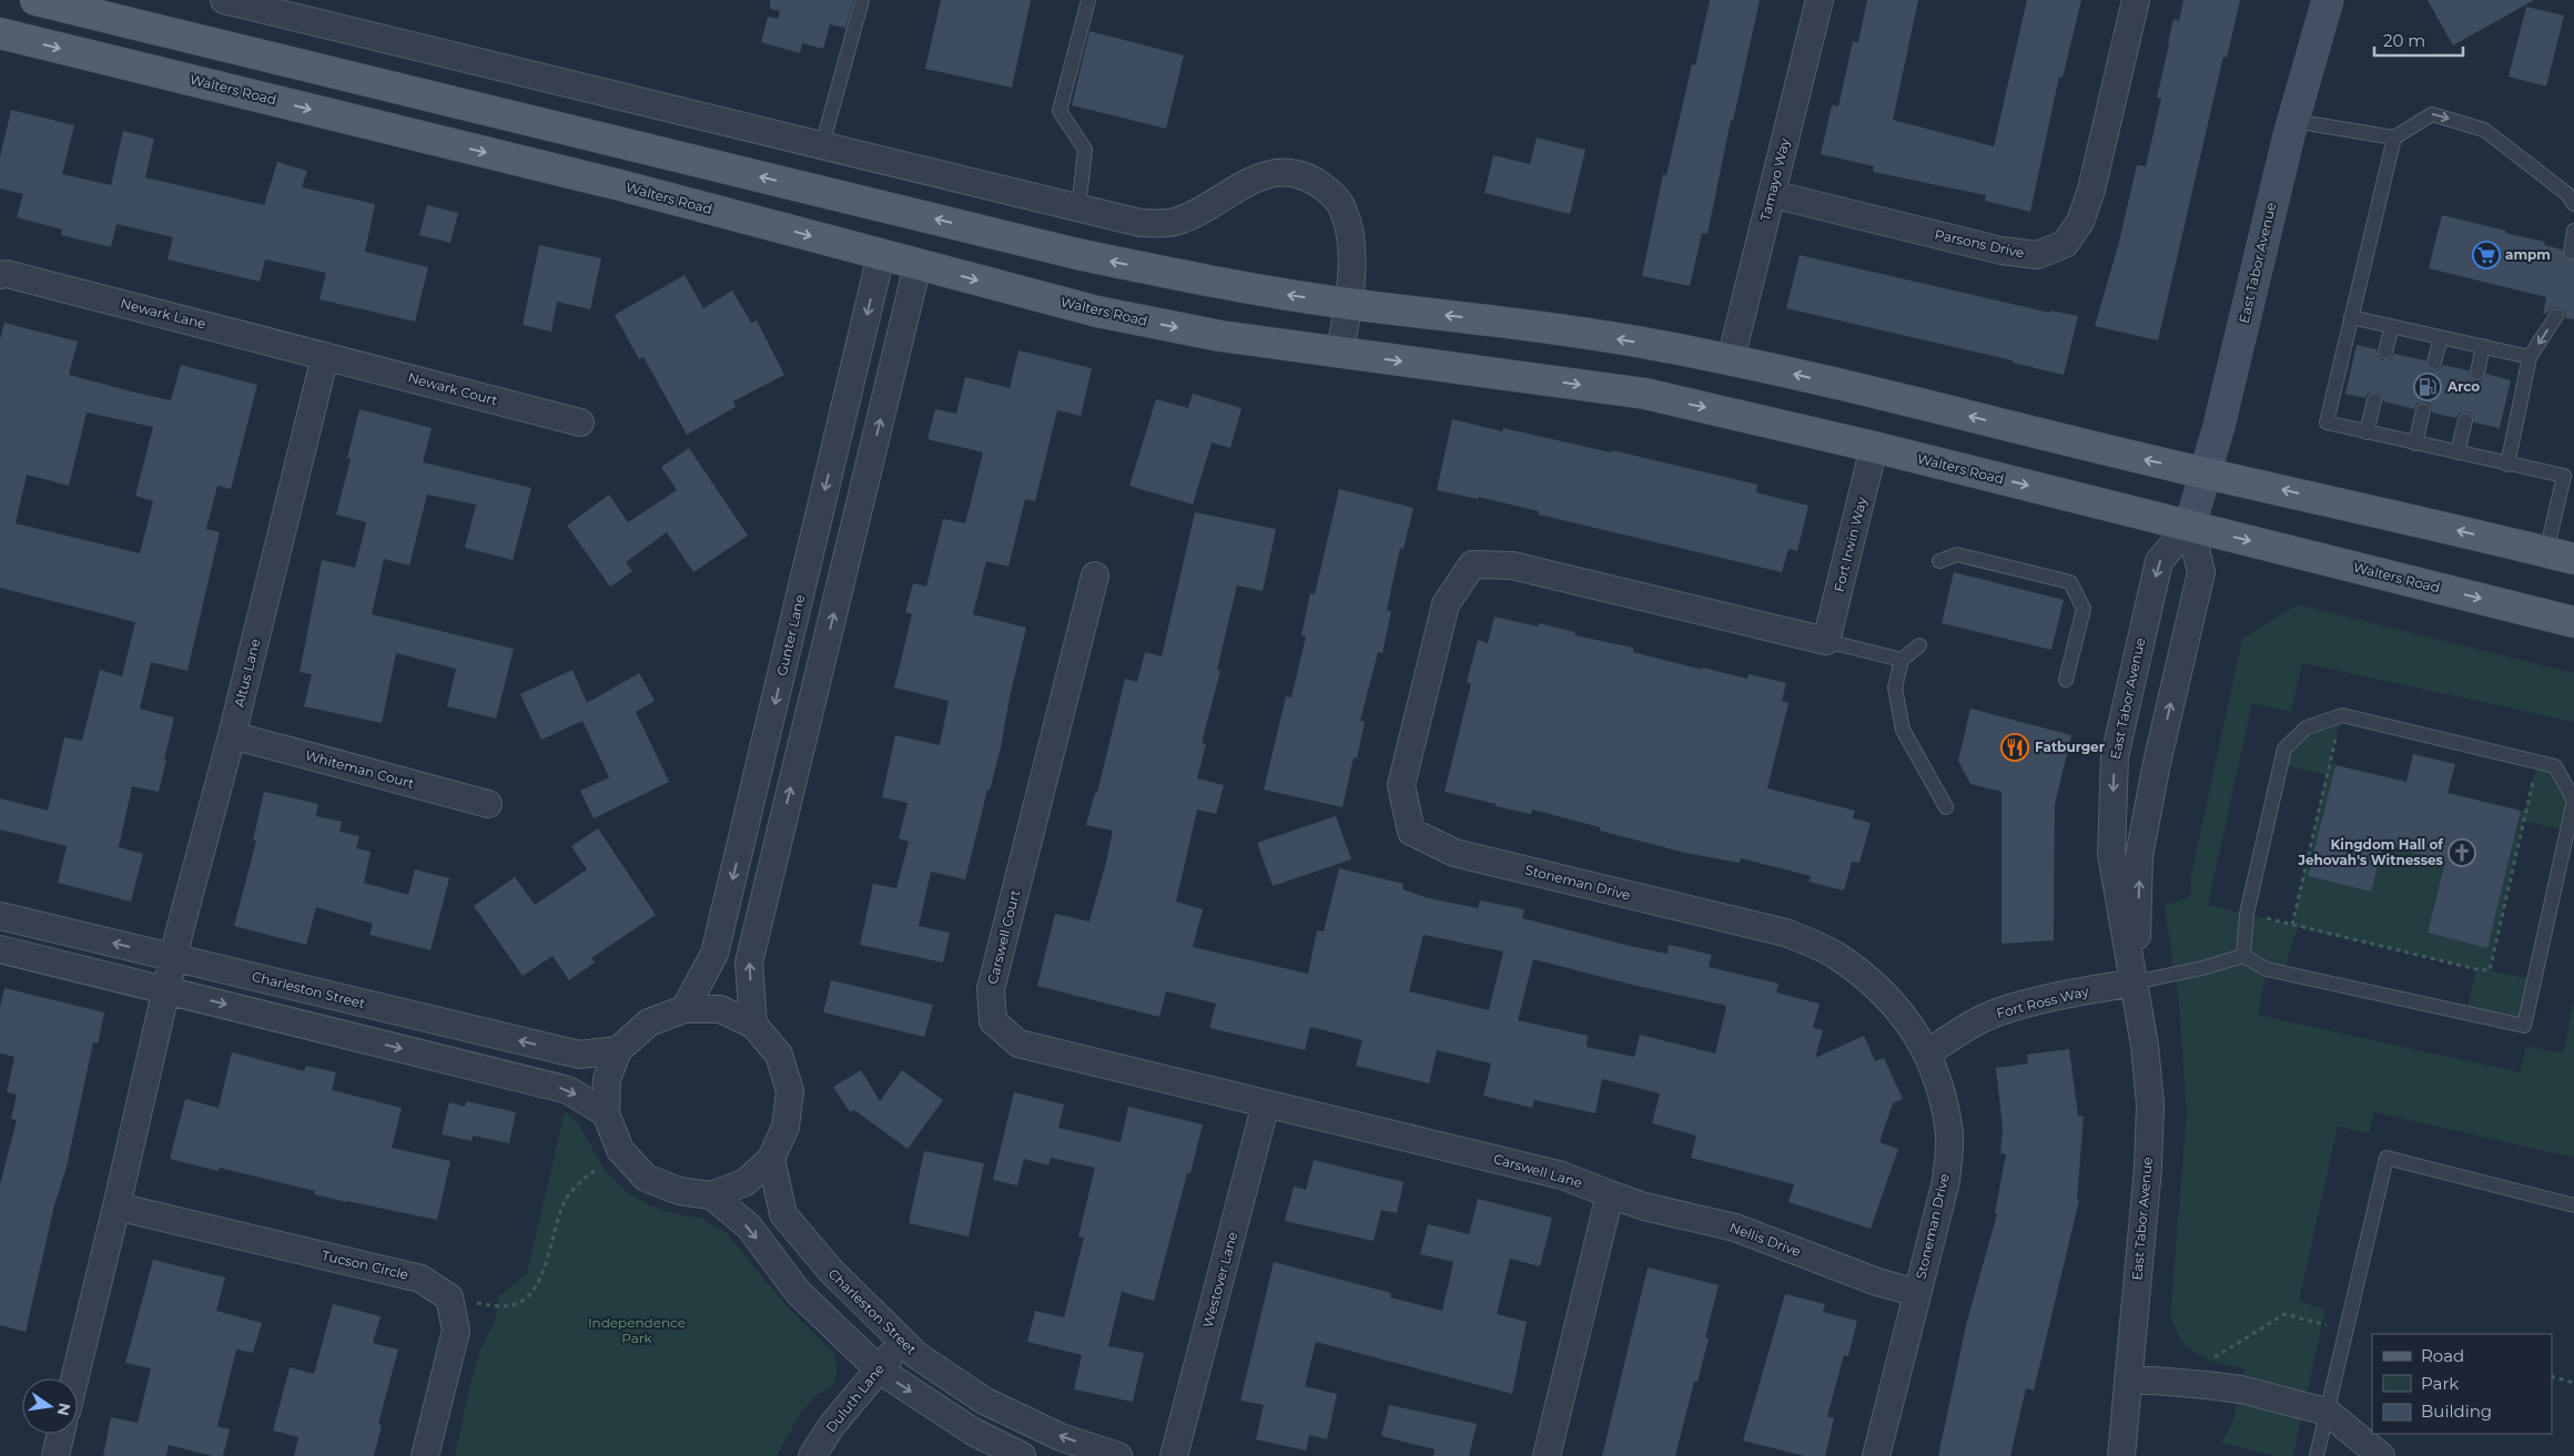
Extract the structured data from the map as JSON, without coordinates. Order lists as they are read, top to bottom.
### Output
{
  "streets": {
    "main road": ["Walters Road", "East Tabor Avenue"],
    "street": [
      "Tamayo Way",
      "Parsons Drive",
      "Newark Lane",
      "Newark Court",
      "Fort Irwin Way",
      "Gunter Lane",
      "Altus Lane",
      "Whiteman Court",
      "Stoneman Drive",
      "Carswell Court",
      "Charleston Street",
      "Fort Ross Way",
      "Carswell Lane",
      "Nellis Drive",
      "Tucson Circle",
      "Westover Lane",
      "Duluth Lane"
    ]
  },
  "crossings": [
    ["Walters Road", "East Tabor Avenue"],
    ["Walters Road", "Fort Irwin Way"],
    ["Walters Road", "Gunter Lane"],
    ["Tamayo Way", "Parsons Drive"],
    ["East Tabor Avenue", "Fort Ross Way"],
    ["Newark Lane", "Newark Court"],
    ["Newark Lane", "Altus Lane"],
    ["Newark Court", "Altus Lane"],
    ["Fort Irwin Way", "Stoneman Drive"],
    ["Gunter Lane", "Charleston Street"],
    ["Altus Lane", "Whiteman Court"],
    ["Altus Lane", "Charleston Street"],
    ["Stoneman Drive", "Fort Ross Way"],
    ["Stoneman Drive", "Nellis Drive"],
    ["Carswell Court", "Carswell Lane"],
    ["Carswell Court", "Westover Lane"],
    ["Charleston Street", "Duluth Lane"],
    ["Carswell Lane", "Nellis Drive"],
    ["Carswell Lane", "Westover Lane"]
  ],
  "parks": ["Independence Park"],
  "places": {
    "supermarket": ["ampm"],
    "fuel station": ["Arco"],
    "restaurant": ["Fatburger"],
    "church": ["Kingdom Hall of Jehovah's Witnesses"]
  },
  "legend": ["Road", "Park", "Building"],
  "scale_bar": "20 m",
  "north": "right"
}
